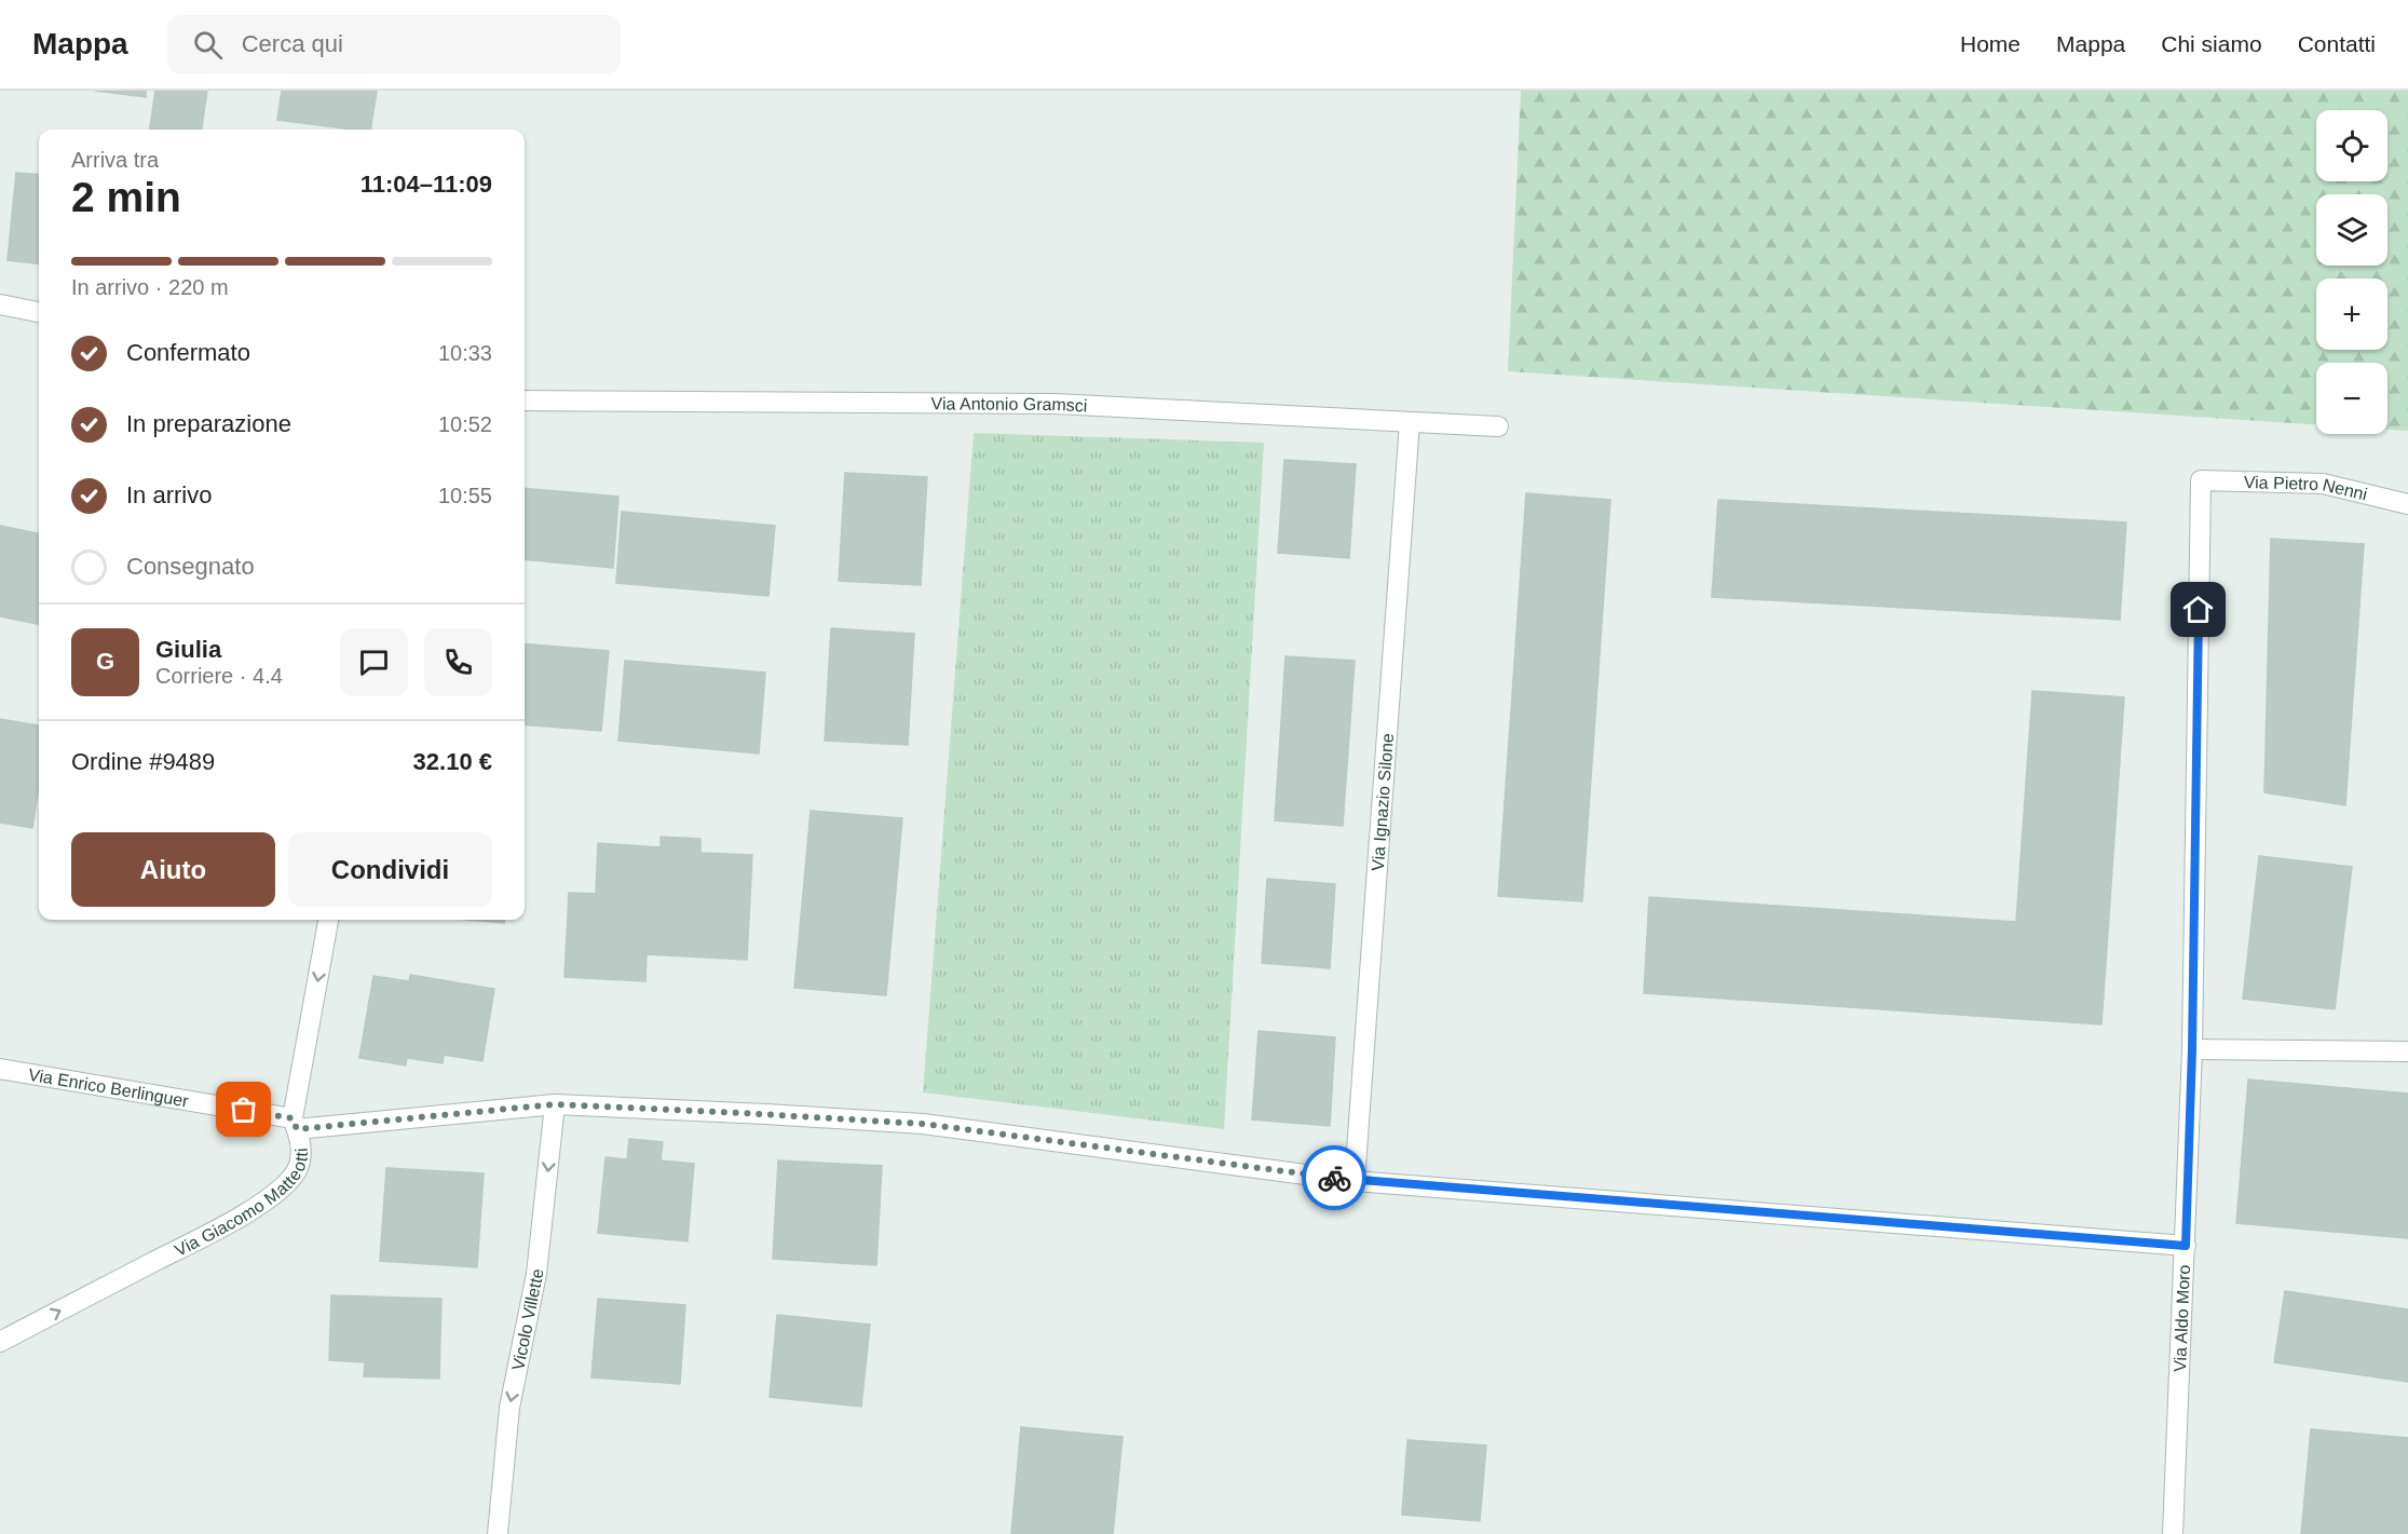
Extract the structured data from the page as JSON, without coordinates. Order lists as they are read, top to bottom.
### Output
{
  "streets": {
    "street": [
      "Via Antonio Gramsci",
      "Via Pietro Nenni",
      "Via Ignazio Silone",
      "Via Enrico Berlinguer",
      "Via Giacomo Matteotti",
      "Via Aldo Moro",
      "Vicolo Villette"
    ]
  },
  "crossings": [
    ["Via Antonio Gramsci", "Via Ignazio Silone"],
    ["Via Pietro Nenni", "Via Aldo Moro"],
    ["Via Ignazio Silone", "Via Enrico Berlinguer"],
    ["Via Enrico Berlinguer", "Via Giacomo Matteotti"],
    ["Via Enrico Berlinguer", "Via Aldo Moro"],
    ["Via Enrico Berlinguer", "Vicolo Villette"]
  ],
  "one_way": ["Vicolo Villette"],
  "page": {
    "header": "Mappa",
    "search": "Cerca qui",
    "nav": [
      "Home",
      "Mappa",
      "Chi siamo",
      "Contatti"
    ],
    "map_buttons": ["+", "−"],
    "heading": ["2 min", "Arriva tra", "11:04–11:09"],
    "panel": [
      "Giulia",
      "Corriere · 4.4",
      "Ordine #9489",
      "32.10 €"
    ],
    "bar": "In arrivo · 220 m",
    "list": [
      ["Confermato", "10:33"],
      ["In preparazione", "10:52"],
      ["In arrivo", "10:55"],
      "Consegnato"
    ],
    "round": "G",
    "buttons": ["Aiuto", "Condividi"]
  }
}
